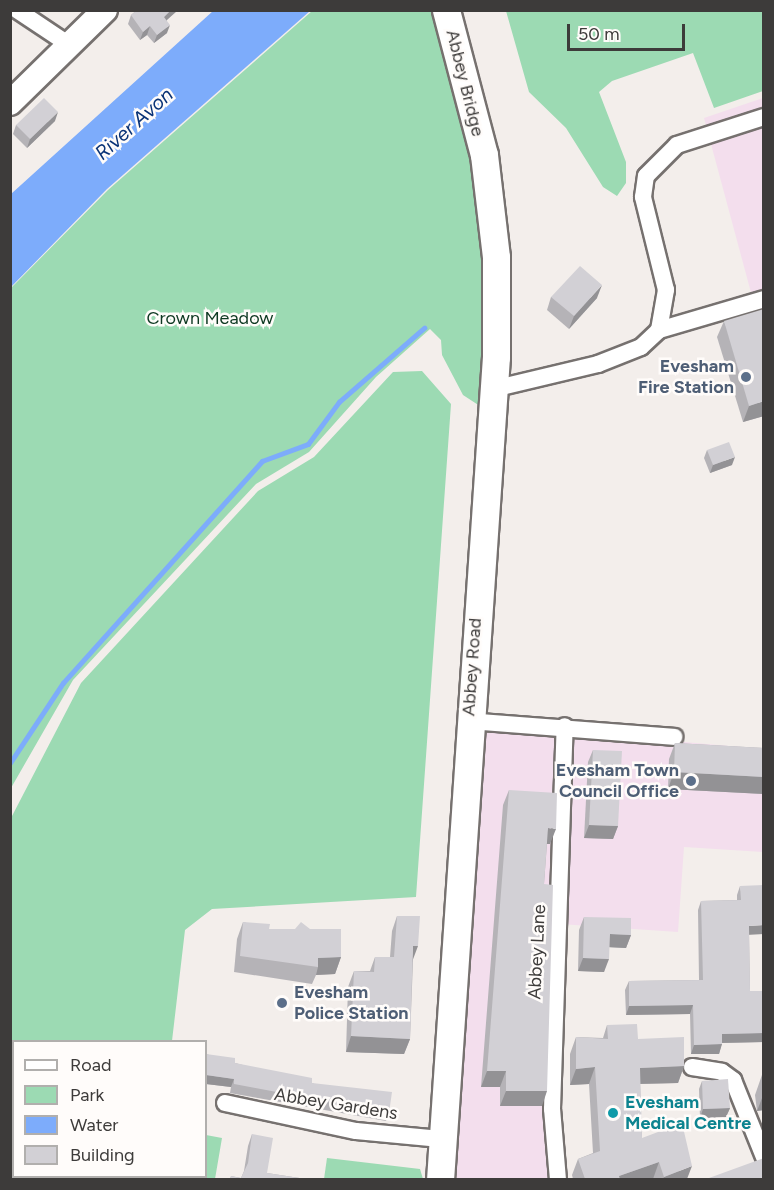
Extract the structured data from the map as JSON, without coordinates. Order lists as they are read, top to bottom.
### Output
{
  "streets": {
    "main road": ["Abbey Bridge", "Abbey Road"],
    "street": ["Abbey Lane", "Abbey Gardens"]
  },
  "crossings": [
    ["Abbey Bridge", "Abbey Road"],
    ["Abbey Road", "Abbey Gardens"]
  ],
  "water": ["River Avon"],
  "parks": ["Crown Meadow"],
  "places": [
    "Evesham Fire Station",
    "Evesham Town Council Office",
    "Evesham Police Station",
    "Evesham Medical Centre"
  ],
  "legend": [
    "Road",
    "Park",
    "Water",
    "Building"
  ],
  "scale_bar": "50 m"
}
